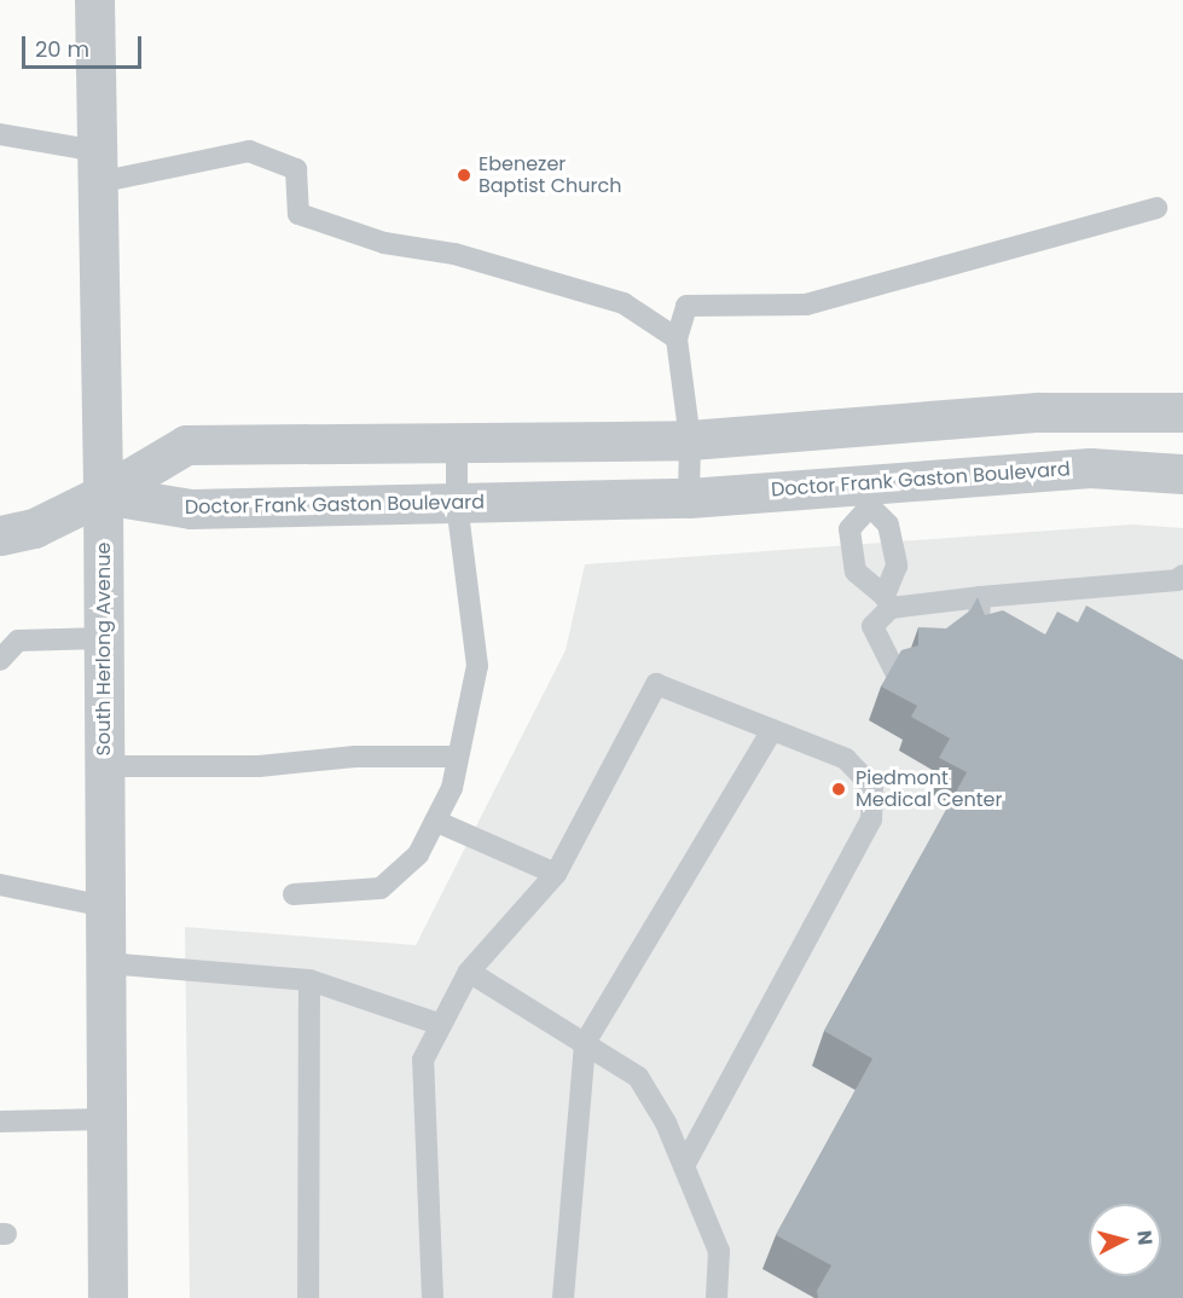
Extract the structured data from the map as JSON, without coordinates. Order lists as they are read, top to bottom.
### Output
{
  "streets": {
    "street": ["Doctor Frank Gaston Boulevard", "South Herlong Avenue"]
  },
  "crossings": [
    ["Doctor Frank Gaston Boulevard", "South Herlong Avenue"]
  ],
  "places": ["Ebenezer Baptist Church", "Piedmont Medical Center"],
  "scale_bar": "20 m",
  "north": "right"
}
